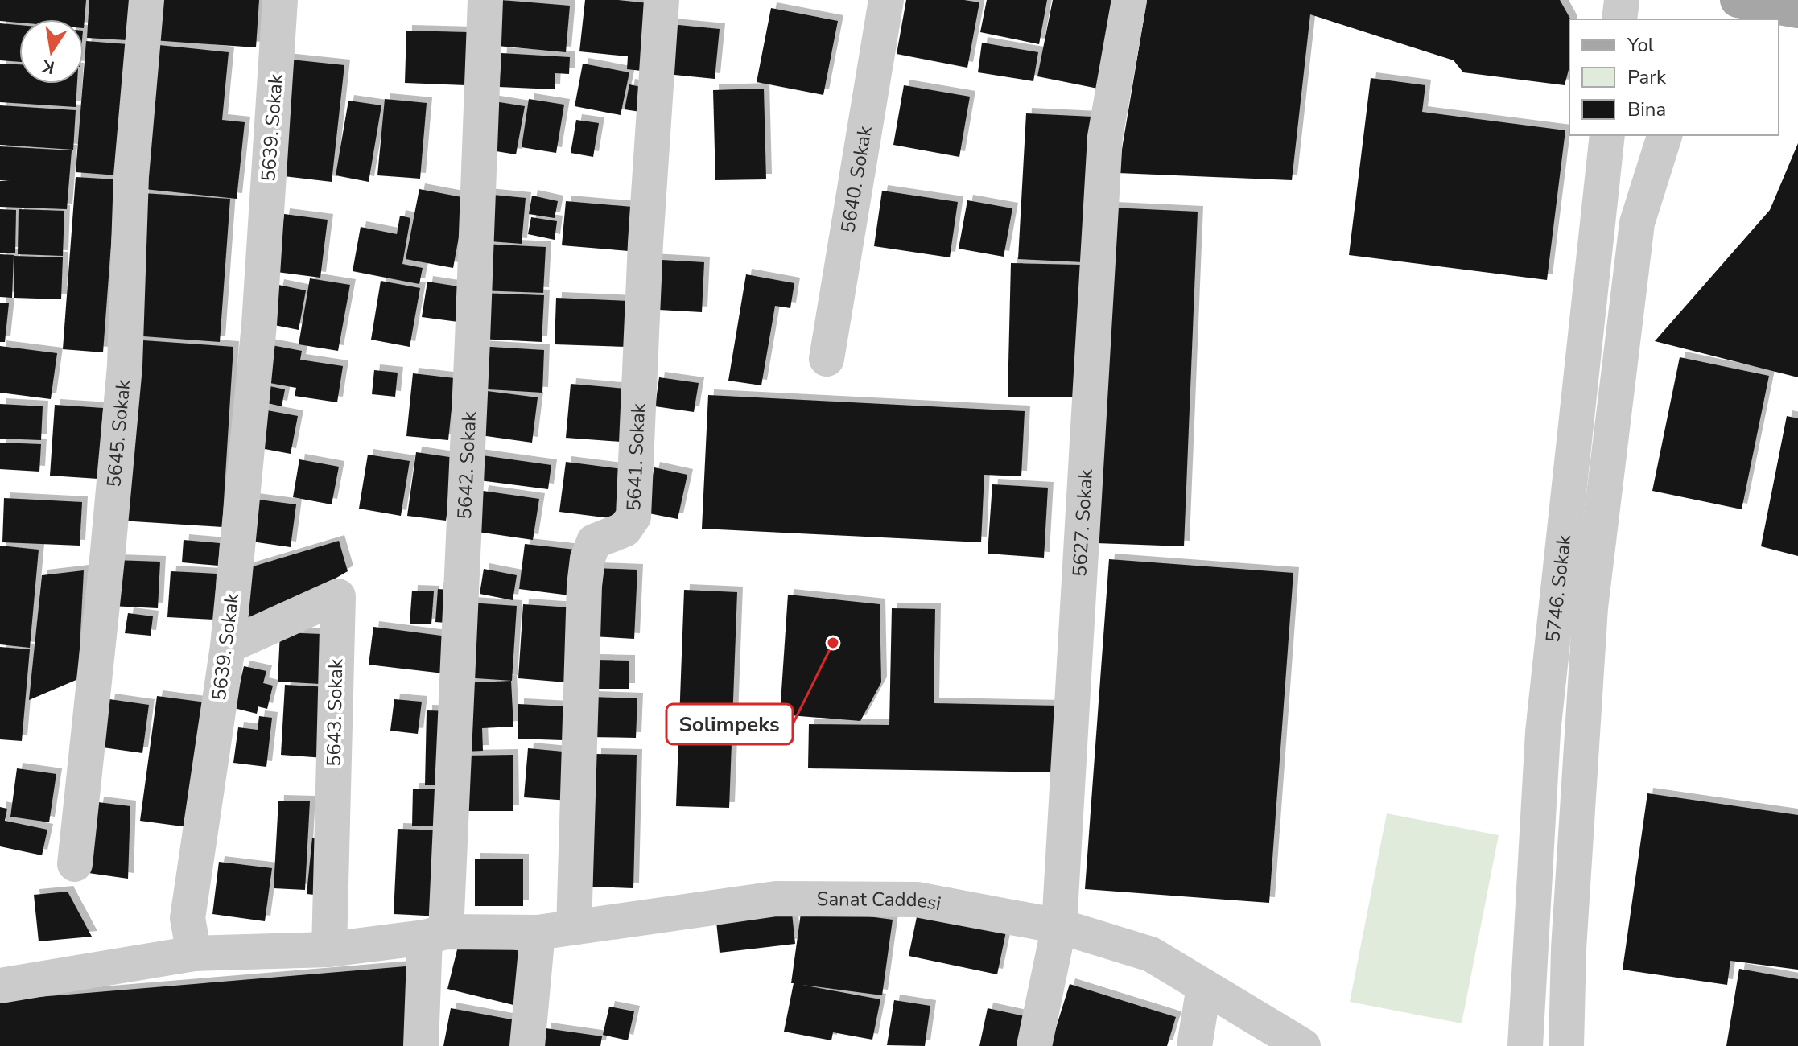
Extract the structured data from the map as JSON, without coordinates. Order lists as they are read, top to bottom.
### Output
{
  "streets": {
    "street": [
      "5639. Sokak",
      "5640. Sokak",
      "5645. Sokak",
      "5641. Sokak",
      "5642. Sokak",
      "5627. Sokak",
      "5746. Sokak",
      "5643. Sokak",
      "Sanat Caddesi"
    ]
  },
  "crossings": [
    ["5639. Sokak", "5643. Sokak"],
    ["5641. Sokak", "Sanat Caddesi"],
    ["5642. Sokak", "Sanat Caddesi"],
    ["5627. Sokak", "Sanat Caddesi"]
  ],
  "places": ["Solimpeks"],
  "legend": ["Yol", "Park", "Bina"],
  "north": "bottom"
}
